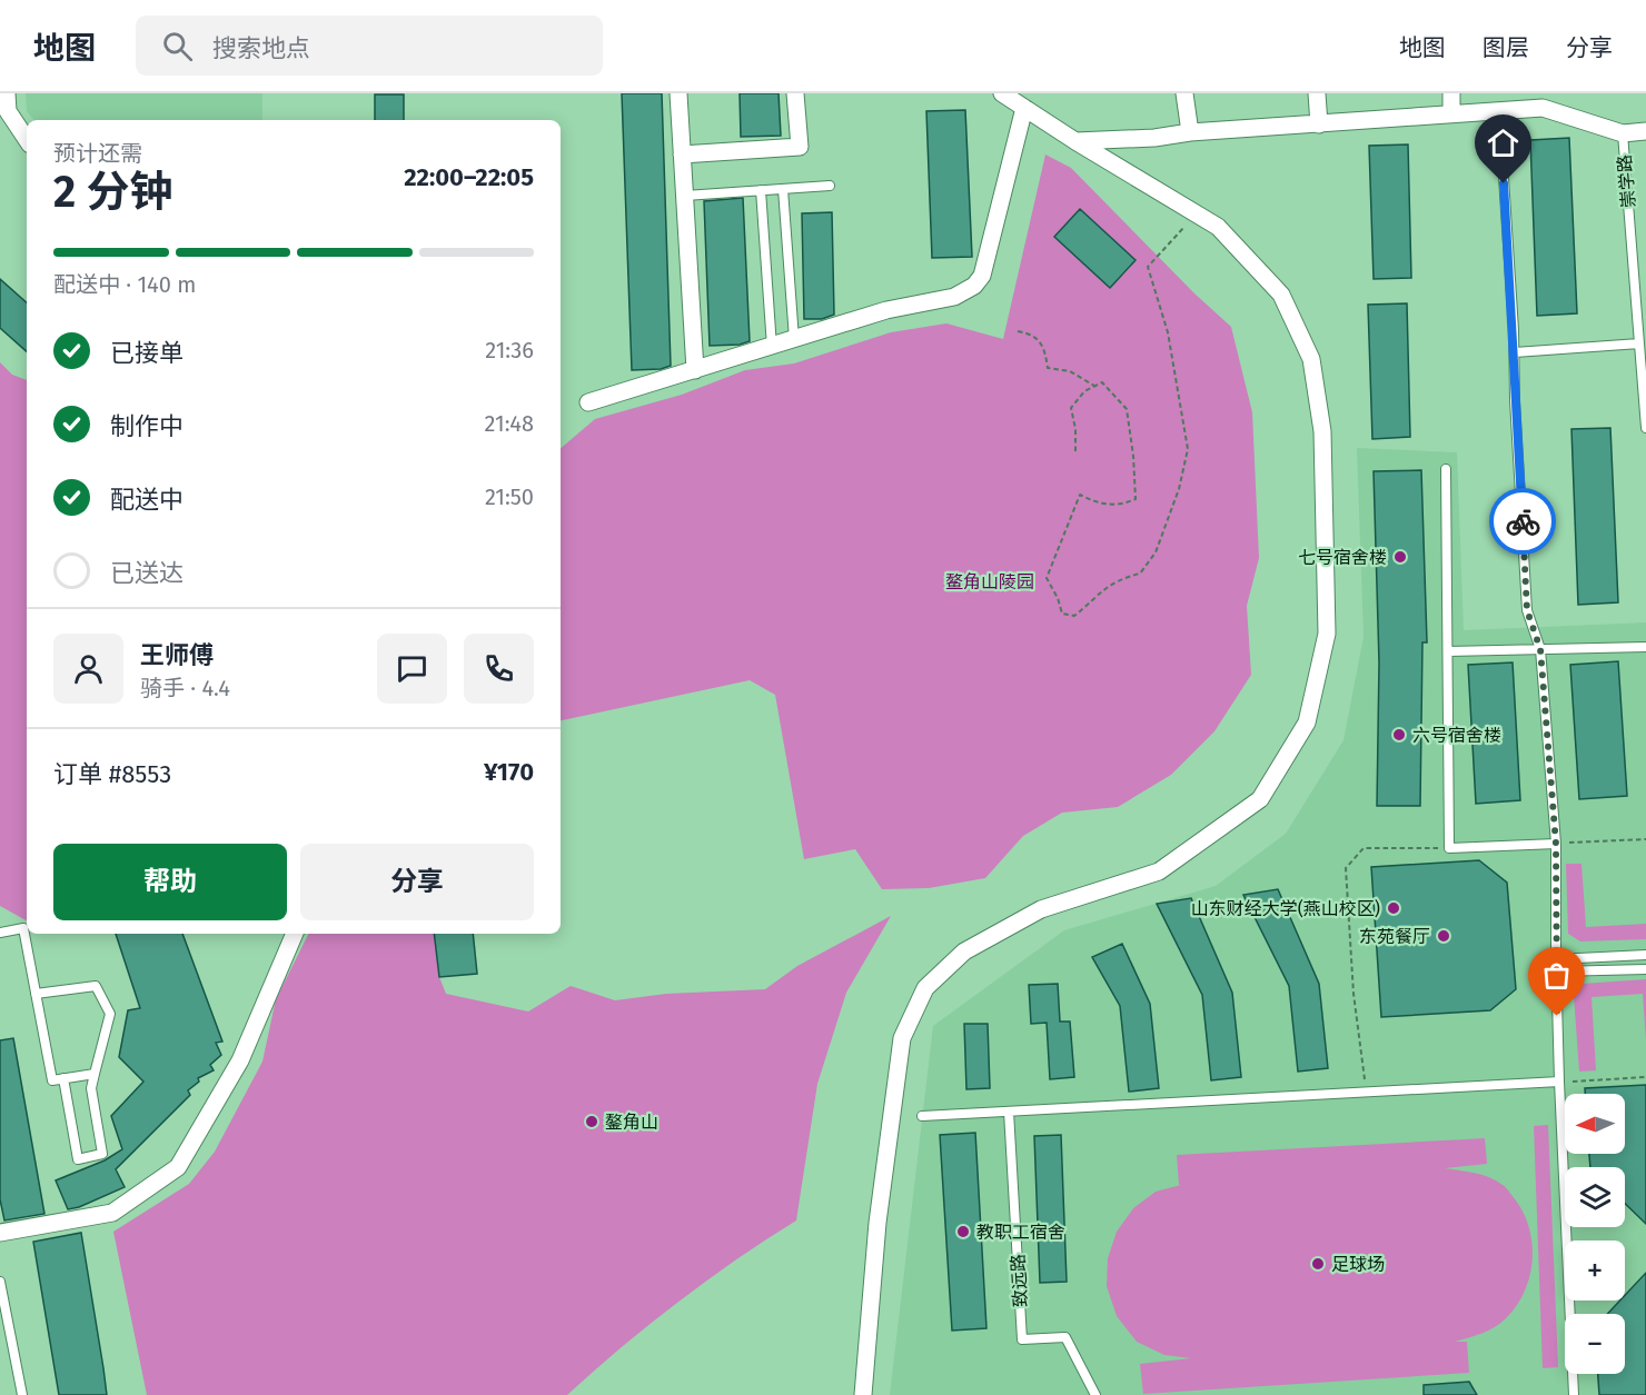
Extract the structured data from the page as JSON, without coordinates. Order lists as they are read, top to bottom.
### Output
{
  "streets": {
    "lane": ["崇学路", "致远路"]
  },
  "parks": ["鳌角山陵园"],
  "places": [
    "七号宿舍楼",
    "六号宿舍楼",
    "山东财经大学(燕山校区)",
    "东苑餐厅",
    "鏊角山",
    "教职工宿舍",
    "足球场"
  ],
  "north": "left",
  "page": {
    "header": "地图",
    "search": "搜索地点",
    "nav": ["地图", "图层", "分享"],
    "heading": ["2 分钟", "预计还需", "22:00–22:05"],
    "panel": [
      "王师傅",
      "骑手 · 4.4",
      "订单 #8553",
      "¥170"
    ],
    "bar": "配送中 · 140 m",
    "list": [
      ["已接单", "21:36"],
      ["制作中", "21:48"],
      ["配送中", "21:50"],
      "已送达"
    ],
    "buttons": ["帮助", "分享"],
    "map_buttons": ["+", "−"]
  }
}
